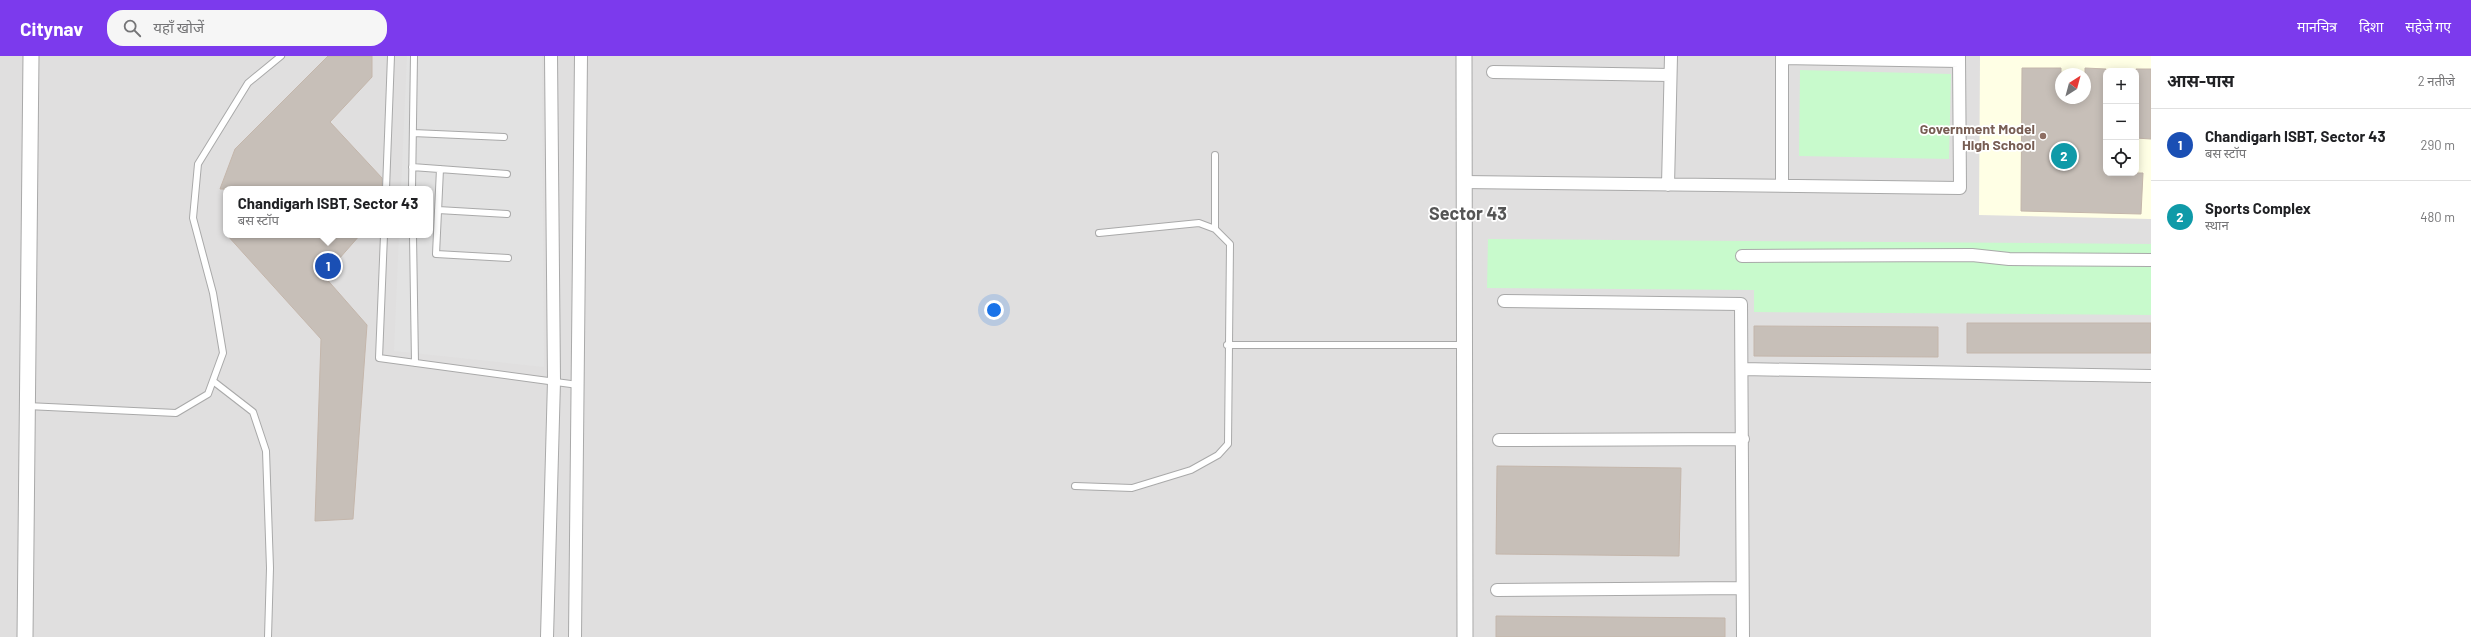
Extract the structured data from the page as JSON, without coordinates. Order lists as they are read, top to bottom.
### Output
{
  "districts": ["Sector 43"],
  "places": ["Government Model High School"],
  "north": "top right",
  "page": {
    "header": "Citynav",
    "search": "यहाँ खोजें",
    "nav": ["मानचित्र", "दिशा", "सहेजे गए"],
    "heading": ["आस-पास", "2 नतीजे"],
    "map_buttons": ["+", "−"],
    "list": [
      {
        "mark": "1",
        "name": "Chandigarh ISBT, Sector 43",
        "note": "बस स्टॉप",
        "value": "290 m"
      },
      {
        "mark": "2",
        "name": "Sports Complex",
        "note": "स्थान",
        "value": "480 m"
      }
    ],
    "pins": ["2", "1"],
    "popup": ["Chandigarh ISBT, Sector 43", "बस स्टॉप"]
  }
}
